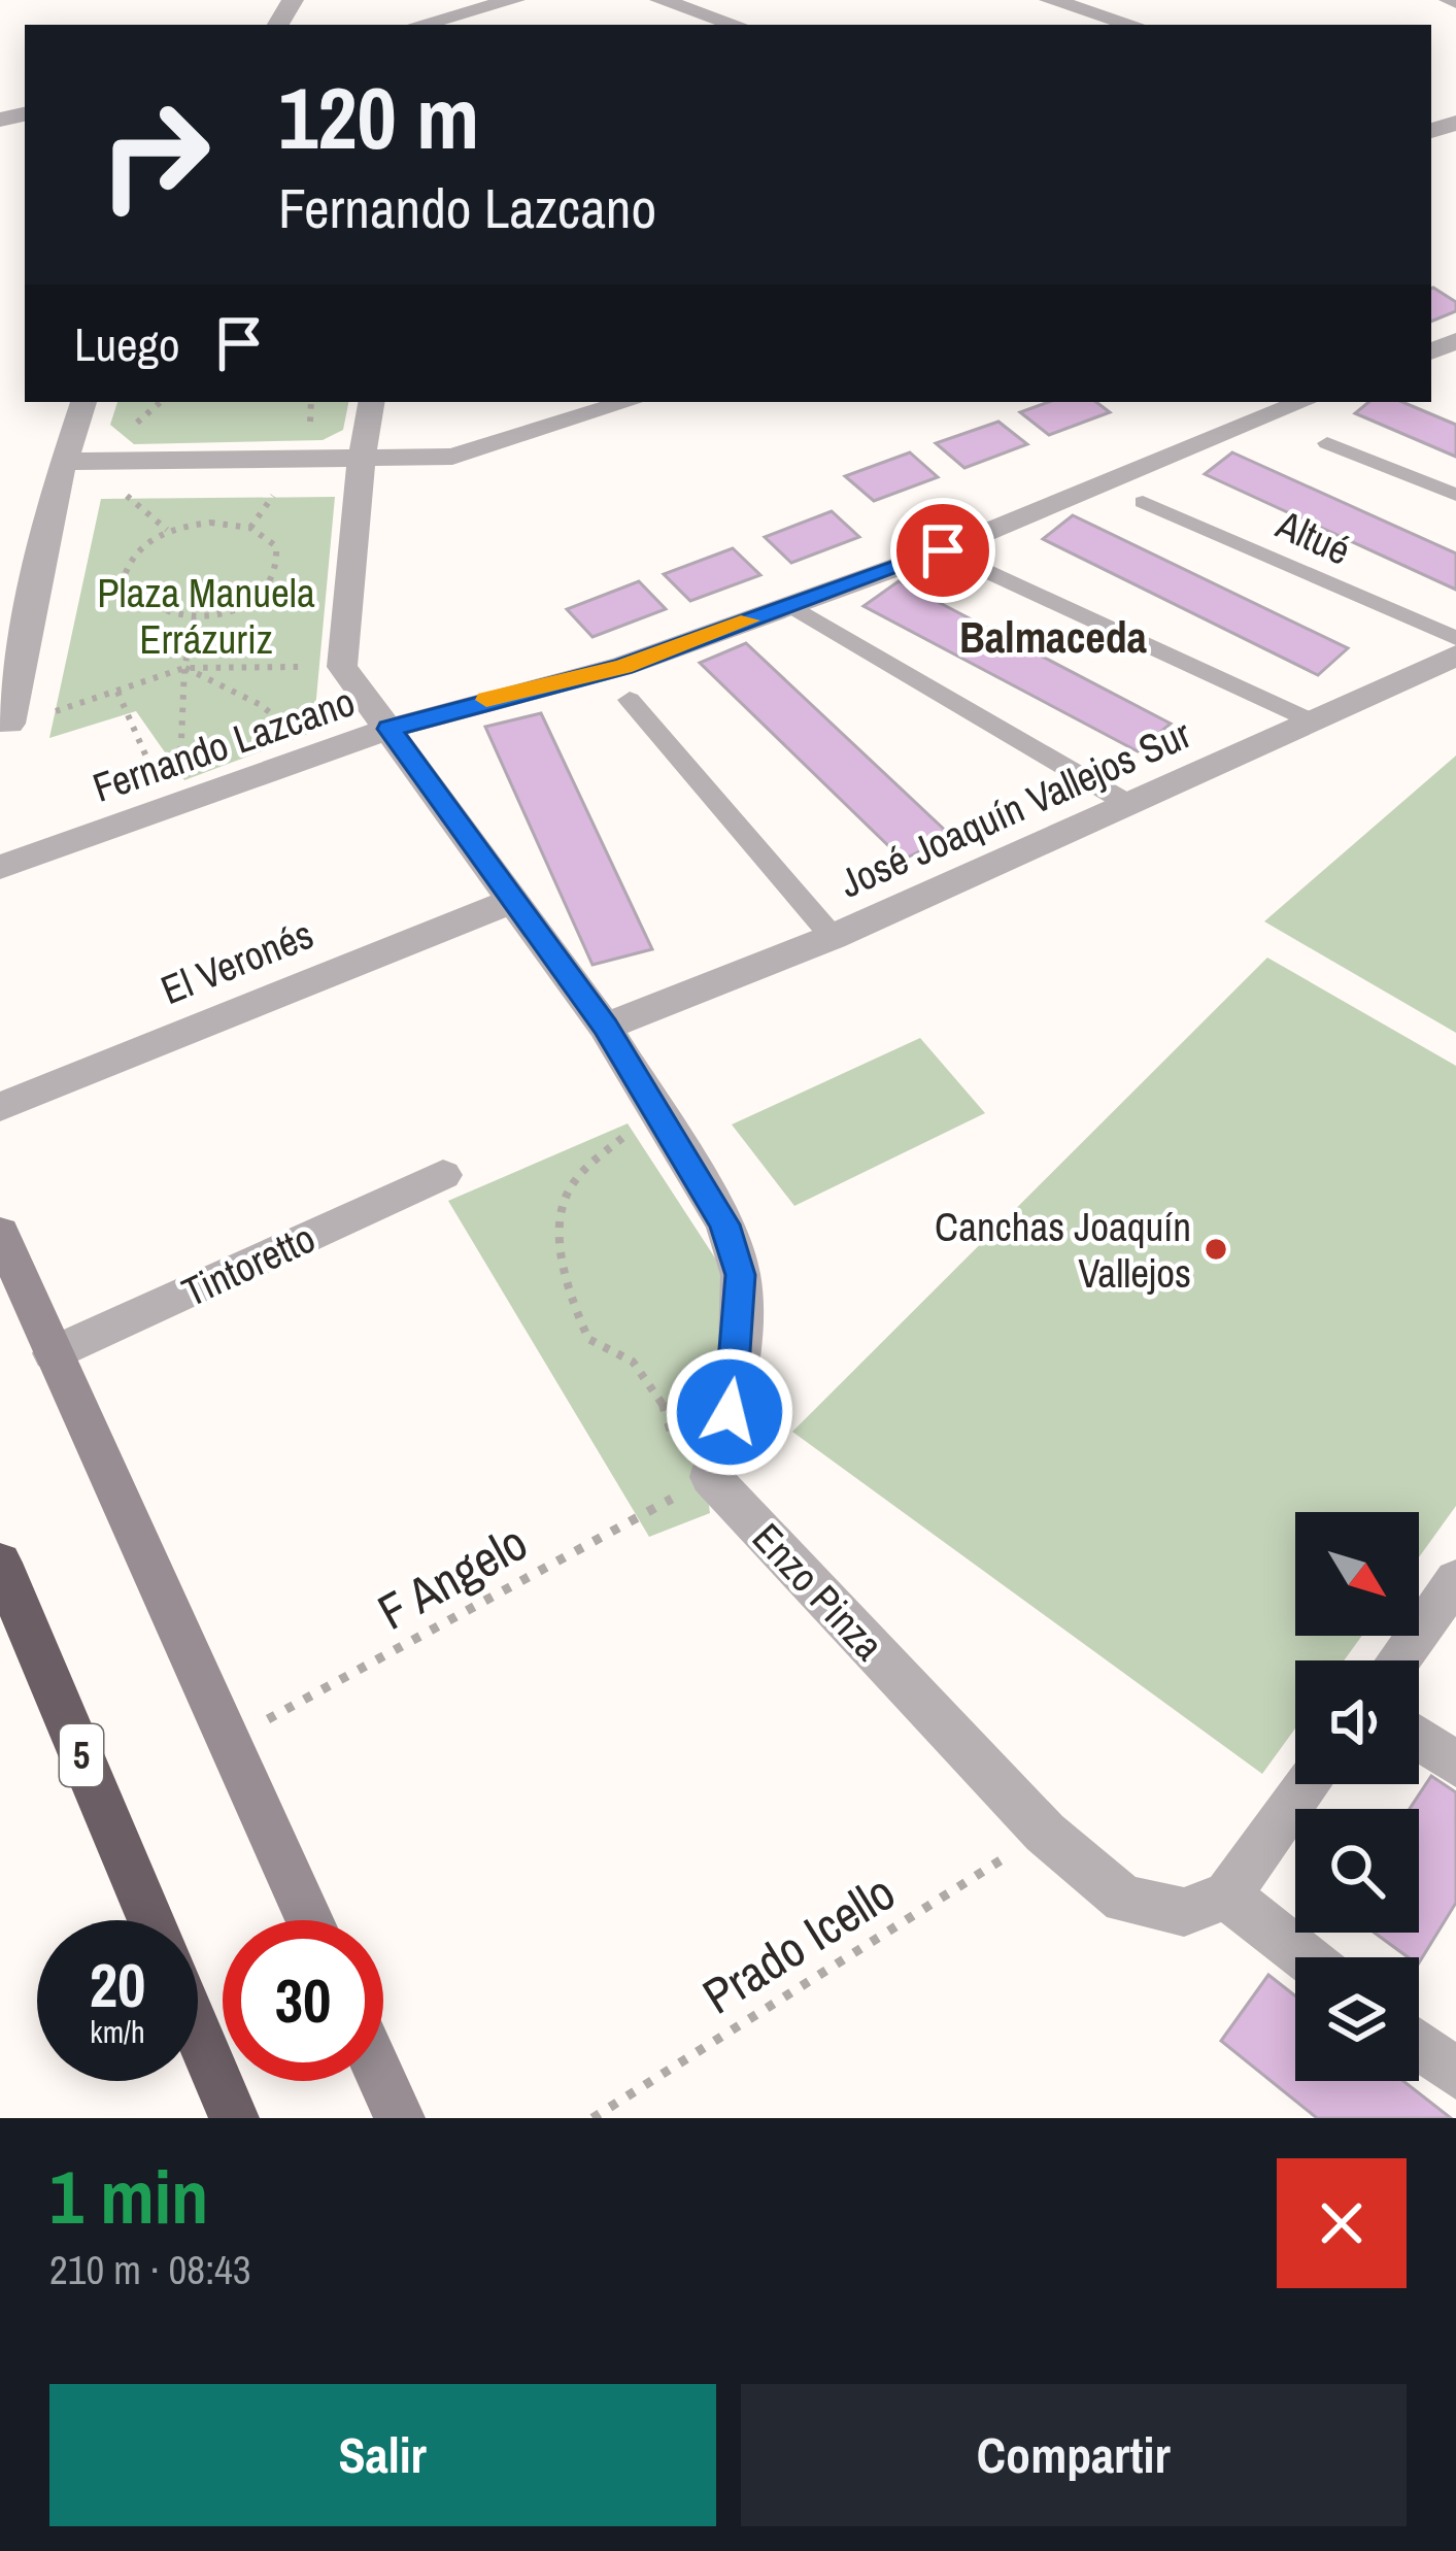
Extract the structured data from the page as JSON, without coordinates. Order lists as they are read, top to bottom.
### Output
{
  "streets": {
    "highway": ["5"],
    "street": [
      "Fernando Lazcano",
      "José Joaquín Vallejos Sur",
      "El Veronés",
      "Tintoretto",
      "Enzo Pinza"
    ],
    "lane": ["Altué"],
    "path": ["F Angelo", "Prado Icello"]
  },
  "crossings": [
    ["F Angelo", "Enzo Pinza"],
    ["Enzo Pinza", "Prado Icello"]
  ],
  "districts": ["Balmaceda"],
  "parks": ["Plaza Manuela Errázuriz"],
  "places": ["Canchas Joaquín Vallejos"],
  "north": "bottom right",
  "page": {
    "turn": ["120 m", "Fernando Lazcano"],
    "then": "Luego",
    "speed": "20 km/h",
    "limit": "30",
    "heading": ["1 min", "210 m · 08:43"],
    "buttons": ["Salir", "Compartir"]
  }
}
